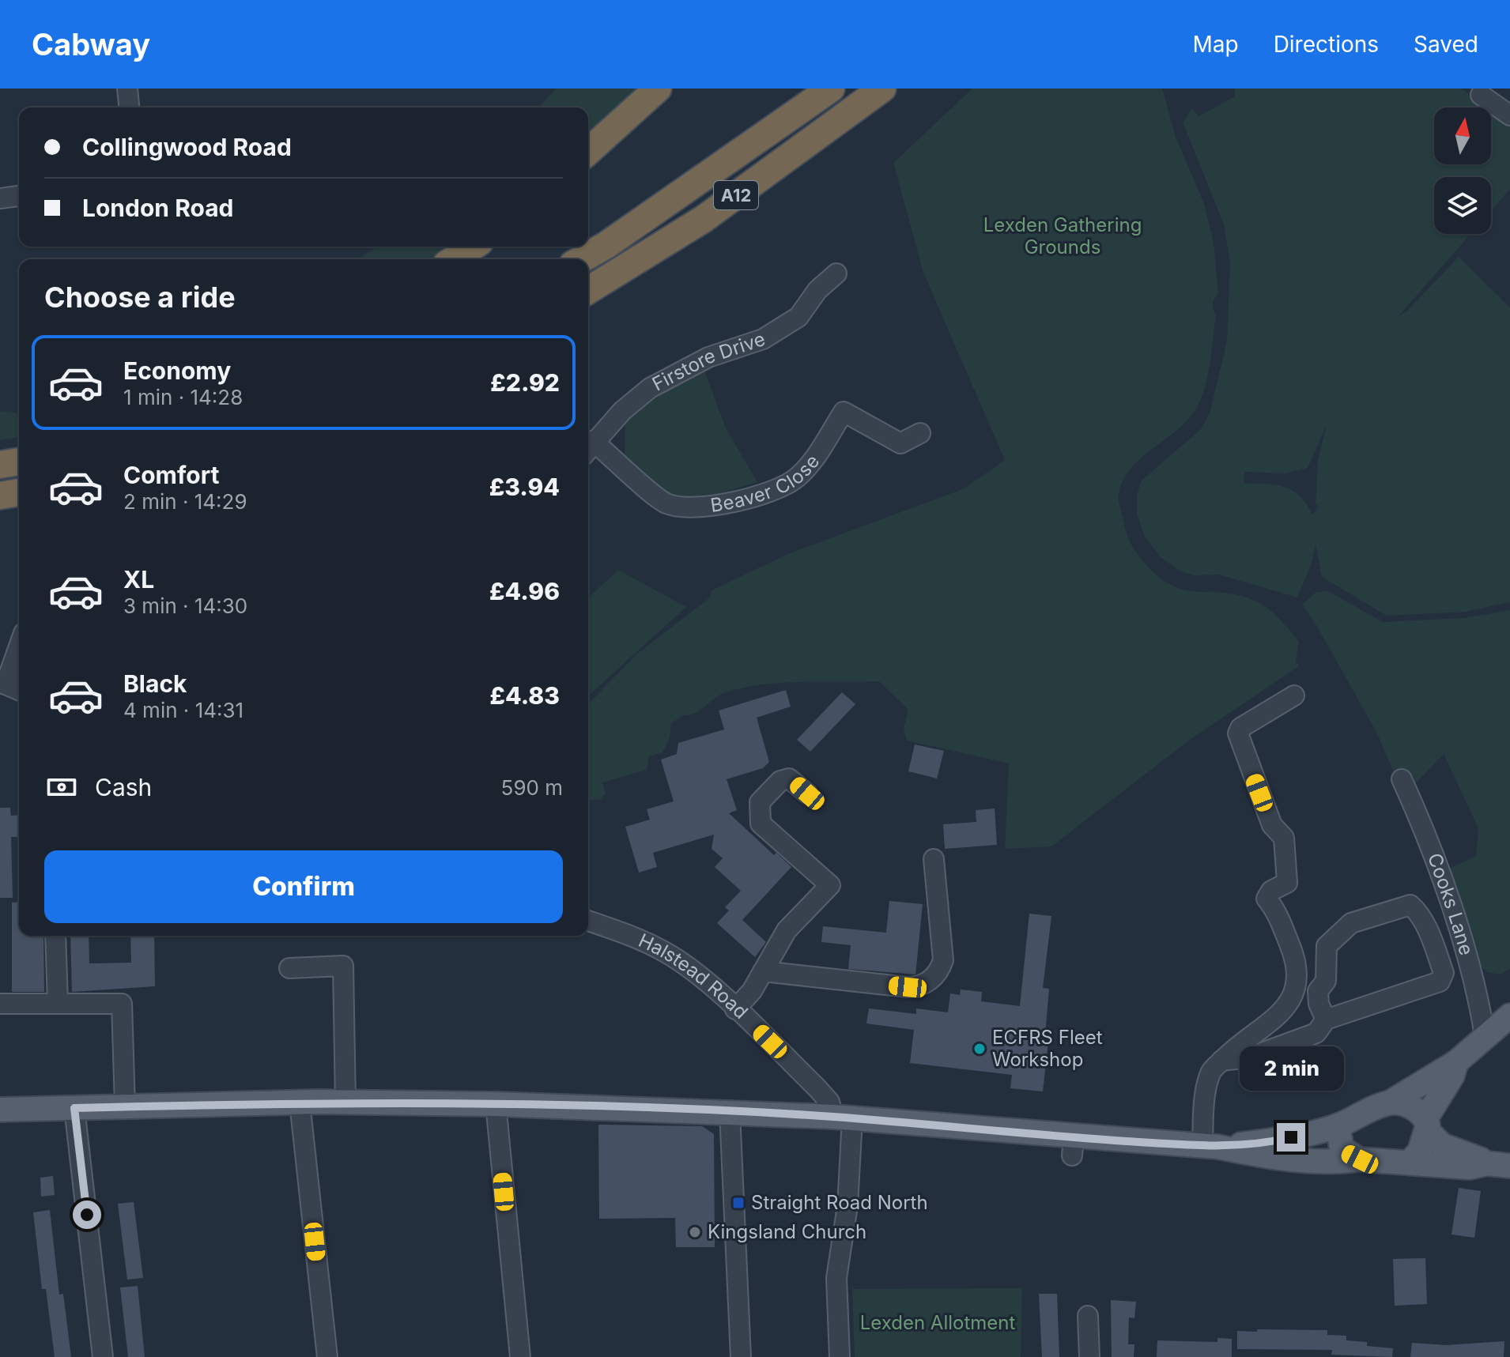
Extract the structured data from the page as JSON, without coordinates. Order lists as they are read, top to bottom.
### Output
{
  "streets": {
    "highway": ["A12"],
    "street": [
      "Firstore Drive",
      "Beaver Close",
      "Cooks Lane",
      "Halstead Road"
    ]
  },
  "crossings": [
    ["Firstore Drive", "Beaver Close"]
  ],
  "parks": ["Lexden Gathering Grounds", "Lexden Allotment"],
  "places": {
    "other": ["ECFRS Fleet Workshop", "Kingsland Church"],
    "transit": ["Straight Road North"]
  },
  "north": "top",
  "page": {
    "header": "Cabway",
    "nav": ["Map", "Directions", "Saved"],
    "banner": ["Collingwood Road", "London Road"],
    "heading": "Choose a ride",
    "list": [
      {
        "name": "Economy",
        "note": "1 min · 14:28",
        "value": "£2.92"
      },
      {
        "name": "Comfort",
        "note": "2 min · 14:29",
        "value": "£3.94"
      },
      {
        "name": "XL",
        "note": "3 min · 14:30",
        "value": "£4.96"
      },
      {
        "name": "Black",
        "note": "4 min · 14:31",
        "value": "£4.83"
      }
    ],
    "pay": ["Cash", "590 m"],
    "buttons": "Confirm",
    "bubble": "2 min"
  }
}
